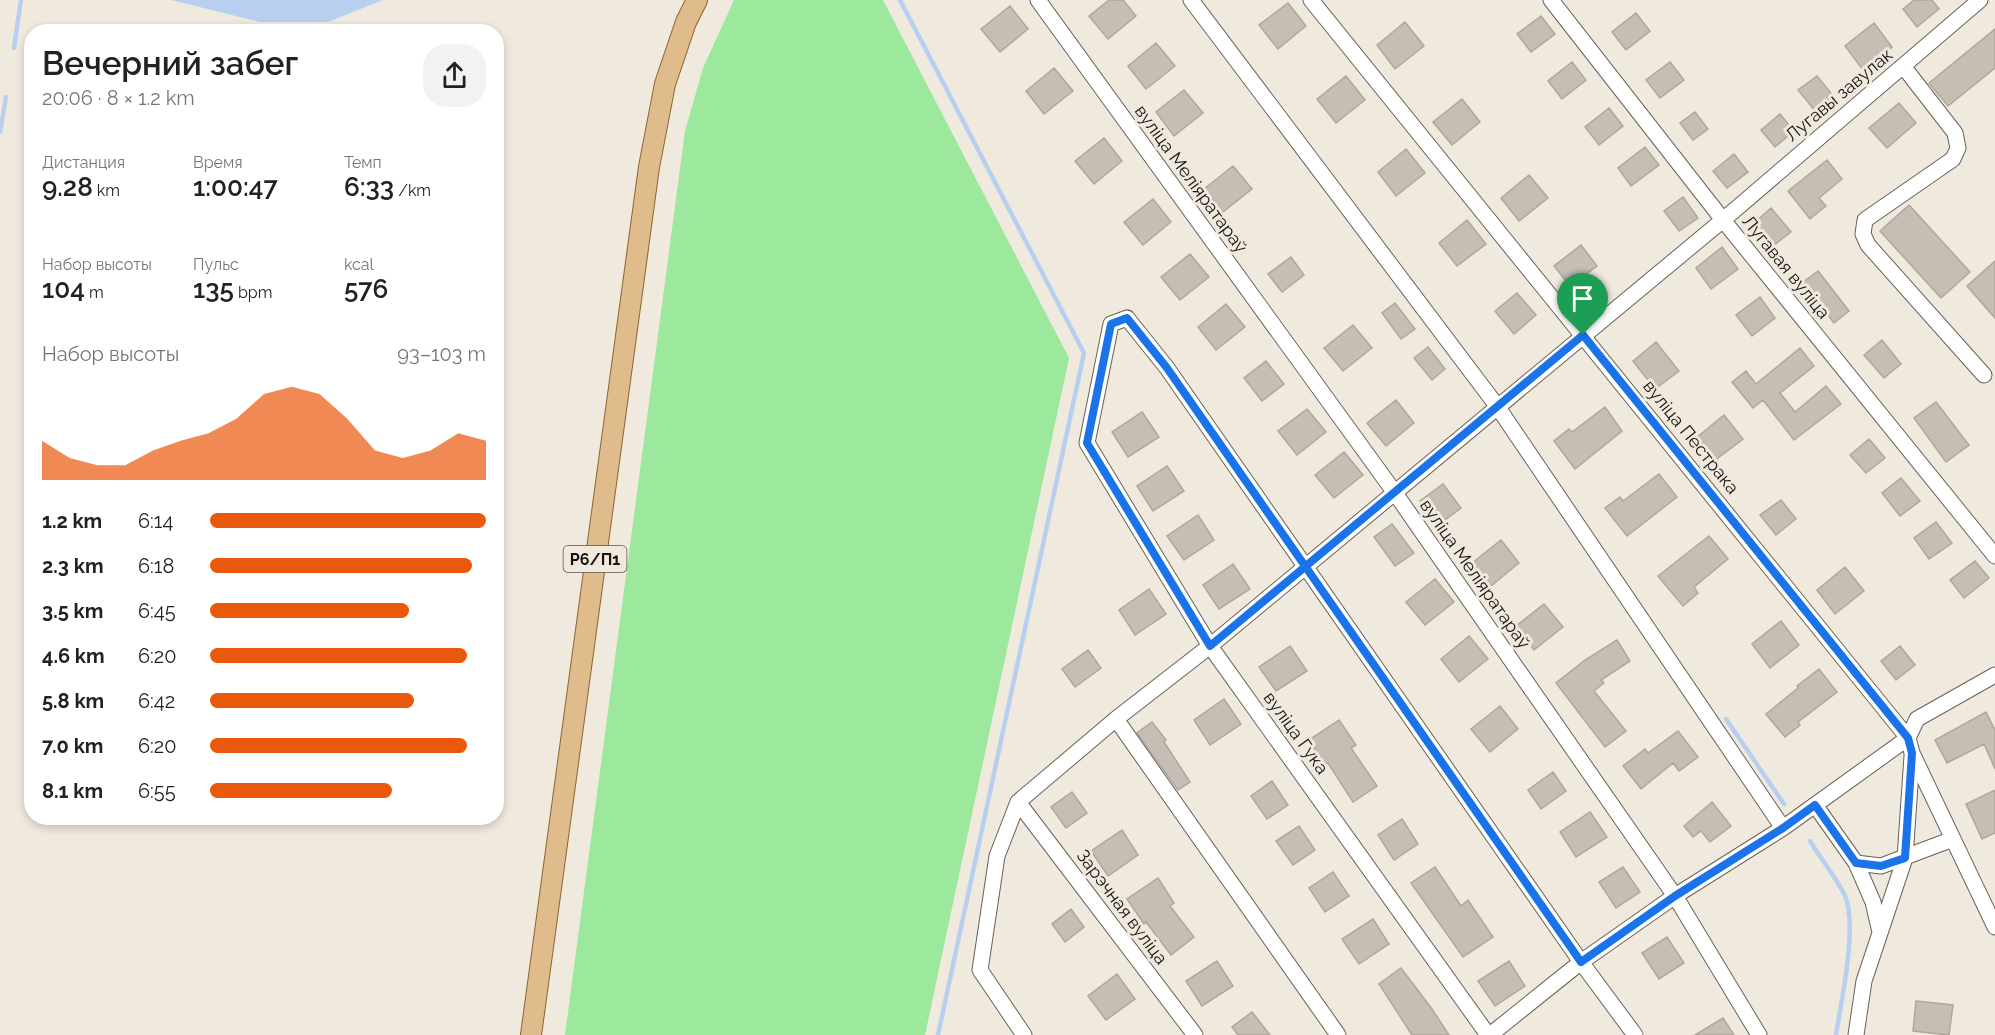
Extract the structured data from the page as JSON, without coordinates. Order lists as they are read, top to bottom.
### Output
{
  "streets": {
    "main road": ["Р6/П1"],
    "street": [
      "Лугавы завулак",
      "вуліца Меліяратараў",
      "Лугавая вуліца",
      "вуліца Пестрака",
      "вуліца Гука",
      "Зарэчная вуліца"
    ]
  },
  "crossings": [
    ["Лугавы завулак", "вуліца Меліяратараў"],
    ["Лугавы завулак", "Лугавая вуліца"],
    ["Лугавы завулак", "вуліца Пестрака"],
    ["Лугавы завулак", "вуліца Гука"],
    ["Лугавы завулак", "Зарэчная вуліца"]
  ],
  "page": {
    "heading": ["Вечерний забег", "20:06 · 8 × 1.2 km"],
    "stats": [
      ["Дистанция", "9.28 km"],
      ["Время", "1:00:47"],
      ["Темп", "6:33 /km"],
      ["Набор высоты", "104 m"],
      ["Пульс", "135 bpm"],
      ["kcal", "576"]
    ],
    "chart": ["Набор высоты", "93–103 m"],
    "list": [
      {
        "name": "1.2 km",
        "note": "6:14"
      },
      {
        "name": "2.3 km",
        "note": "6:18"
      },
      {
        "name": "3.5 km",
        "note": "6:45"
      },
      {
        "name": "4.6 km",
        "note": "6:20"
      },
      {
        "name": "5.8 km",
        "note": "6:42"
      },
      {
        "name": "7.0 km",
        "note": "6:20"
      },
      {
        "name": "8.1 km",
        "note": "6:55"
      }
    ]
  }
}
